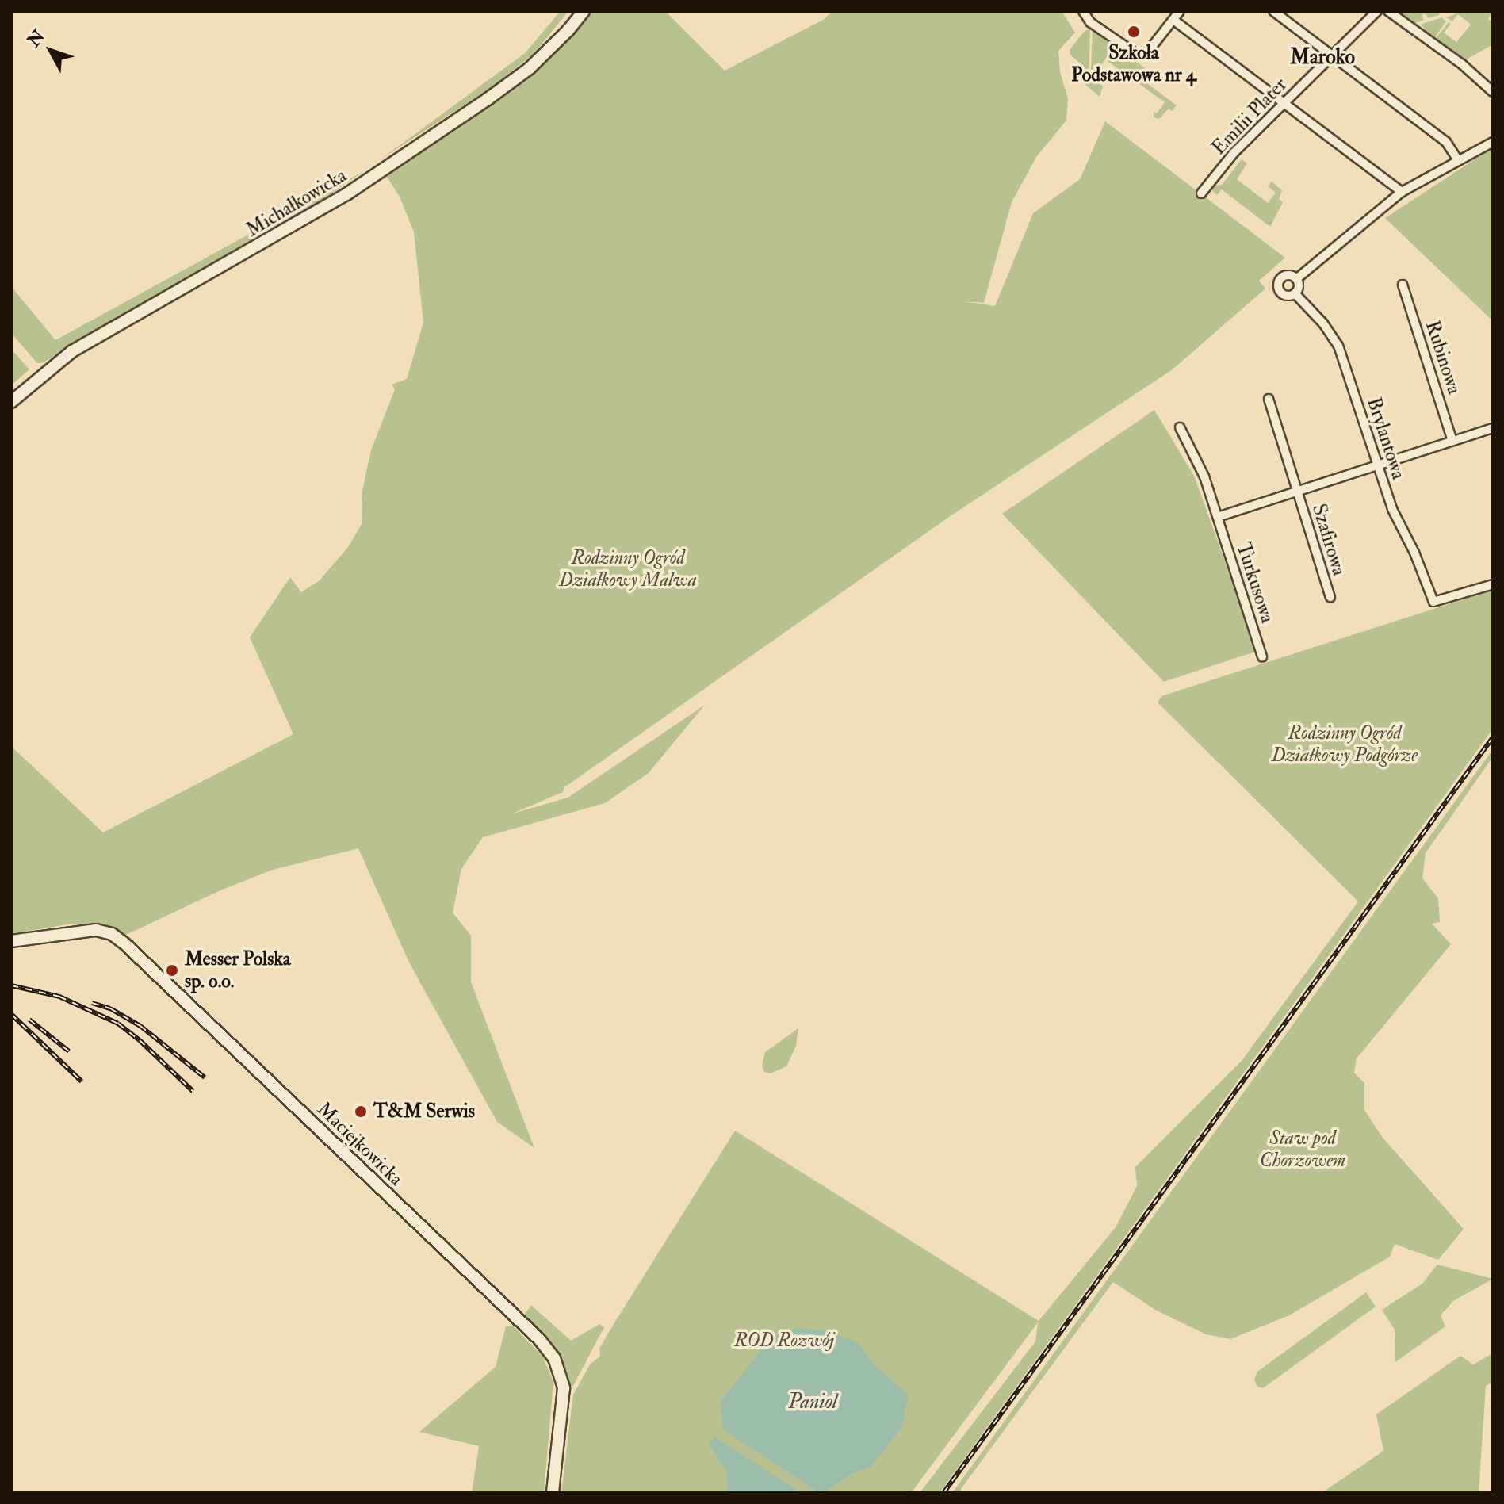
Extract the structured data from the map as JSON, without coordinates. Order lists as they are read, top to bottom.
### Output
{
  "streets": {
    "street": [
      "Emilii Plater",
      "Michałkowicka",
      "Rubinowa",
      "Brylantowa",
      "Szafirowa",
      "Turkusowa",
      "Maciejkowicka"
    ]
  },
  "crossings": [
    ["Brylantowa", "Szafirowa"]
  ],
  "districts": ["Maroko"],
  "water": ["Paniol"],
  "parks": [
    "Rodzinny Ogród Działkowy Malwa",
    "Rodzinny Ogród Działkowy Podgórze",
    "Staw pod Chorzowem",
    "ROD Rozwój"
  ],
  "places": ["Szkoła Podstawowa nr 4", "Messer Polska sp. o.o.", "T&M Serwis"],
  "north": "top left"
}
